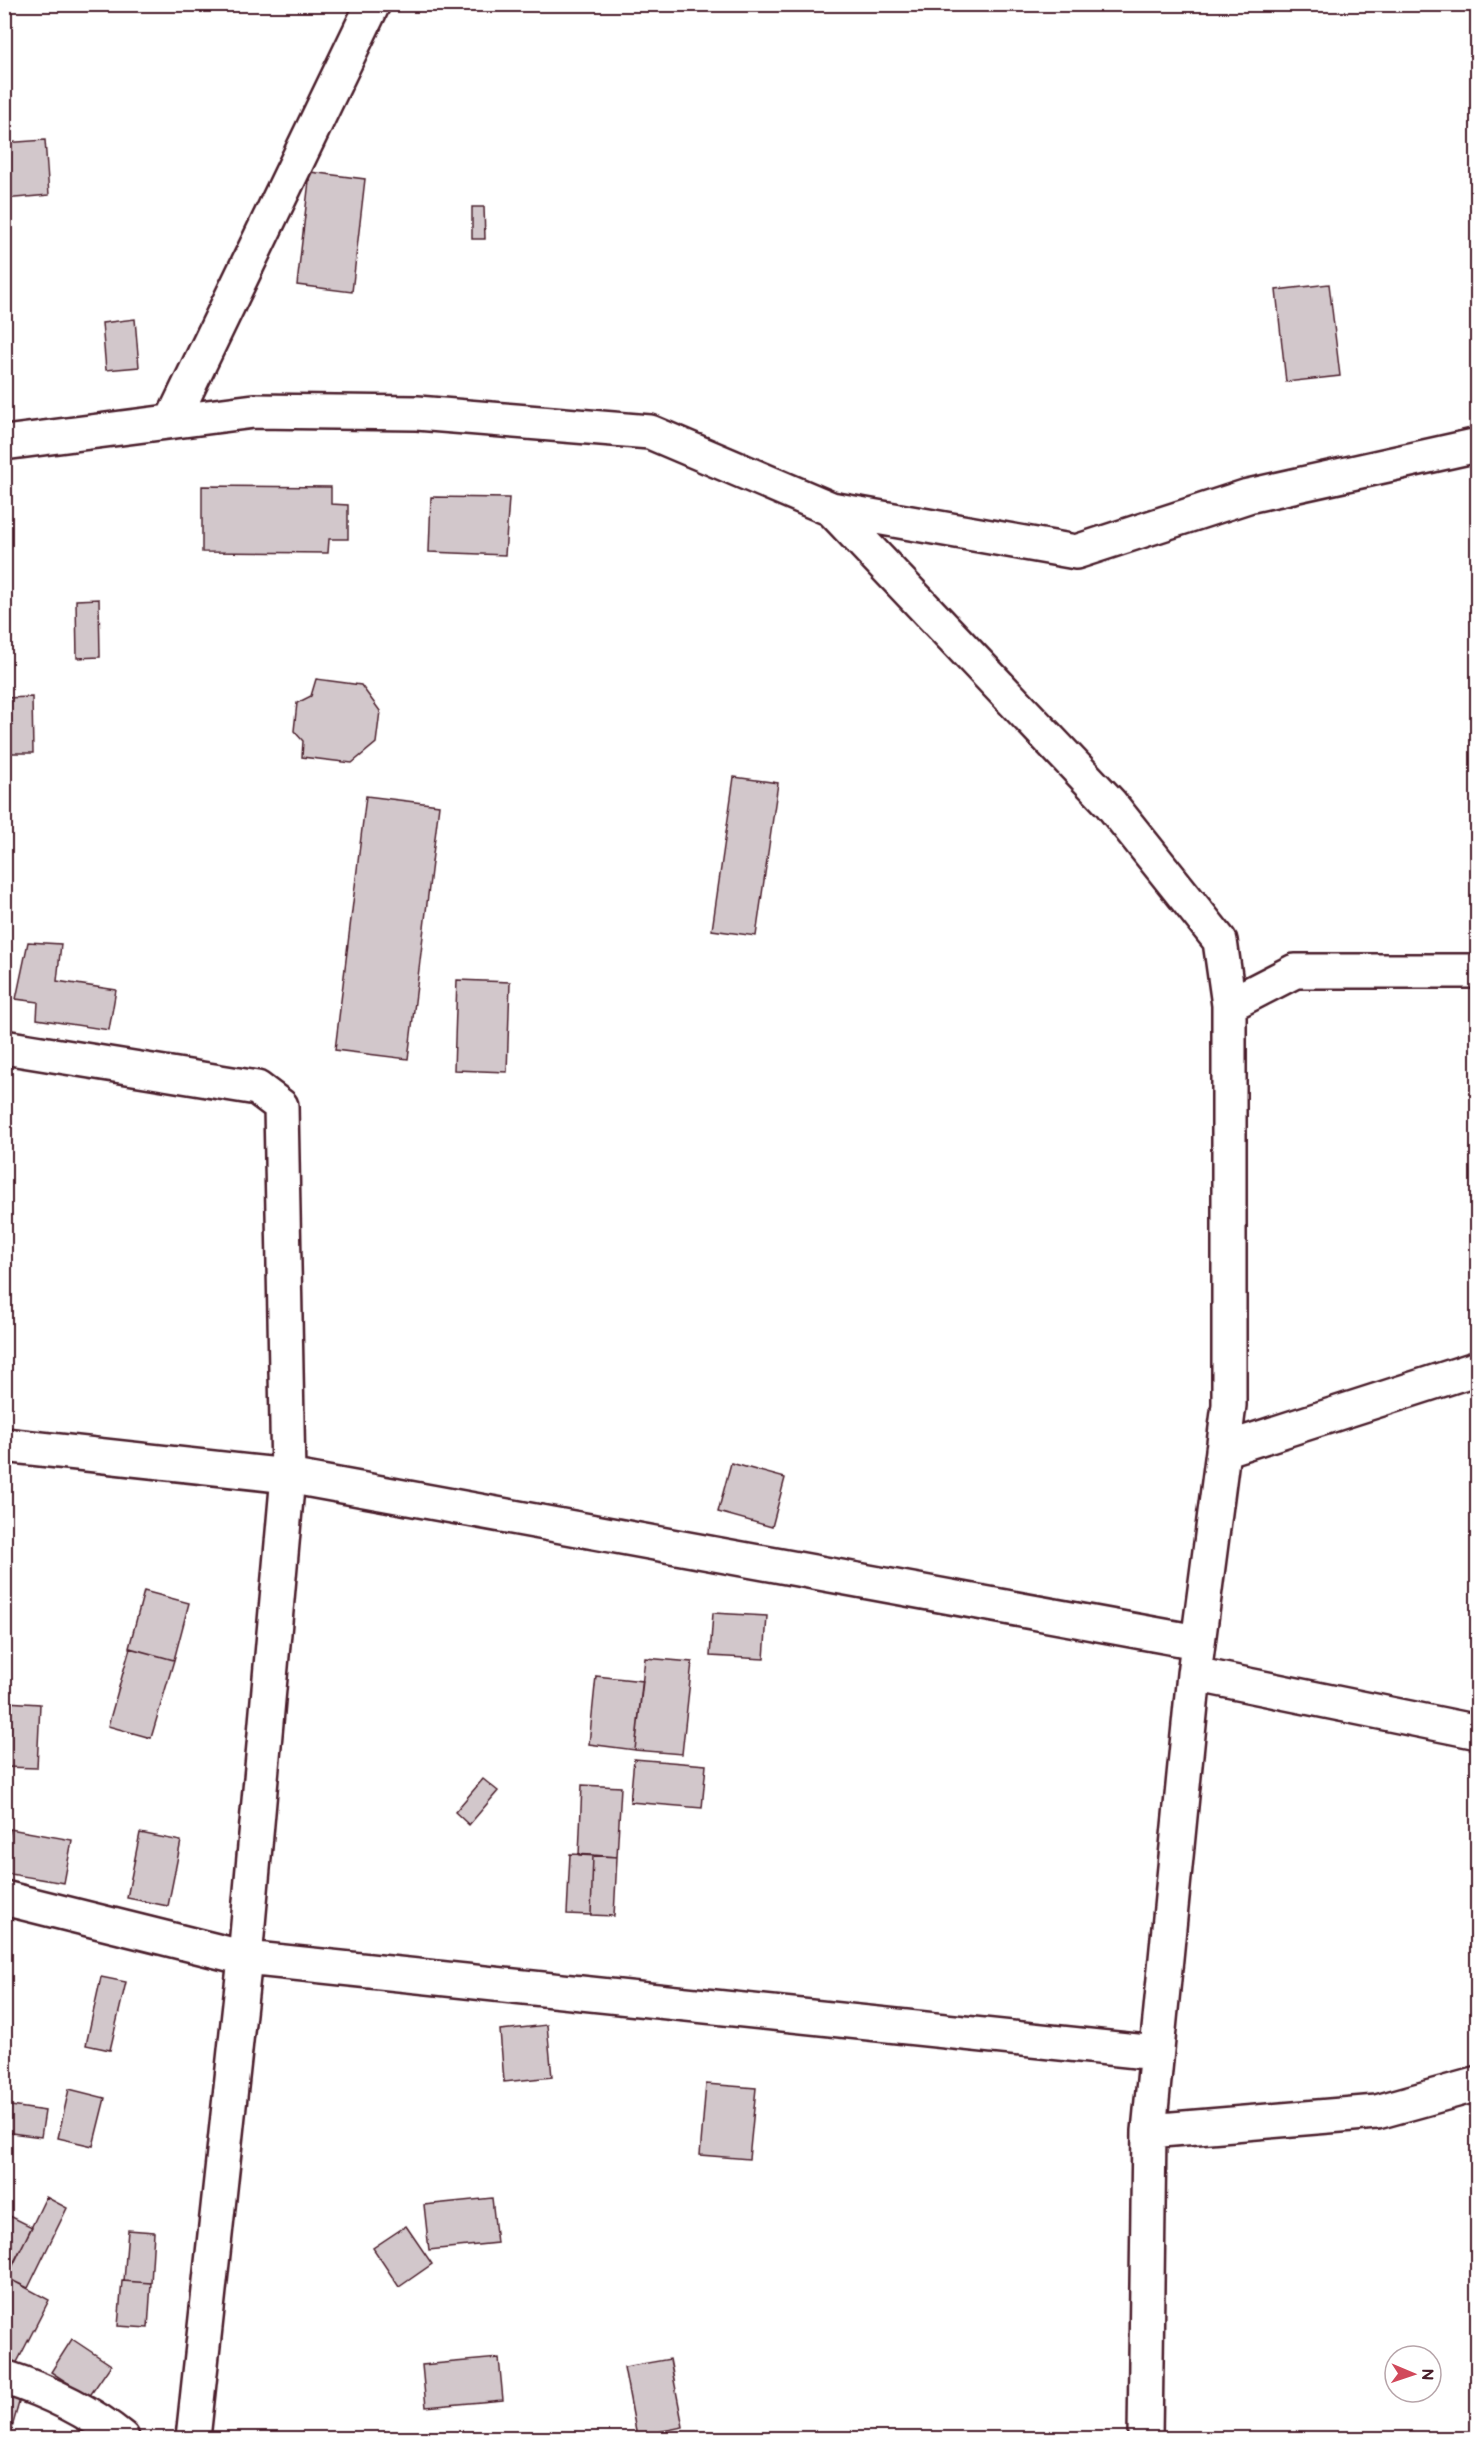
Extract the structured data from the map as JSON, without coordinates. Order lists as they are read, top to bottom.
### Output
{
  "north": "right"
}
